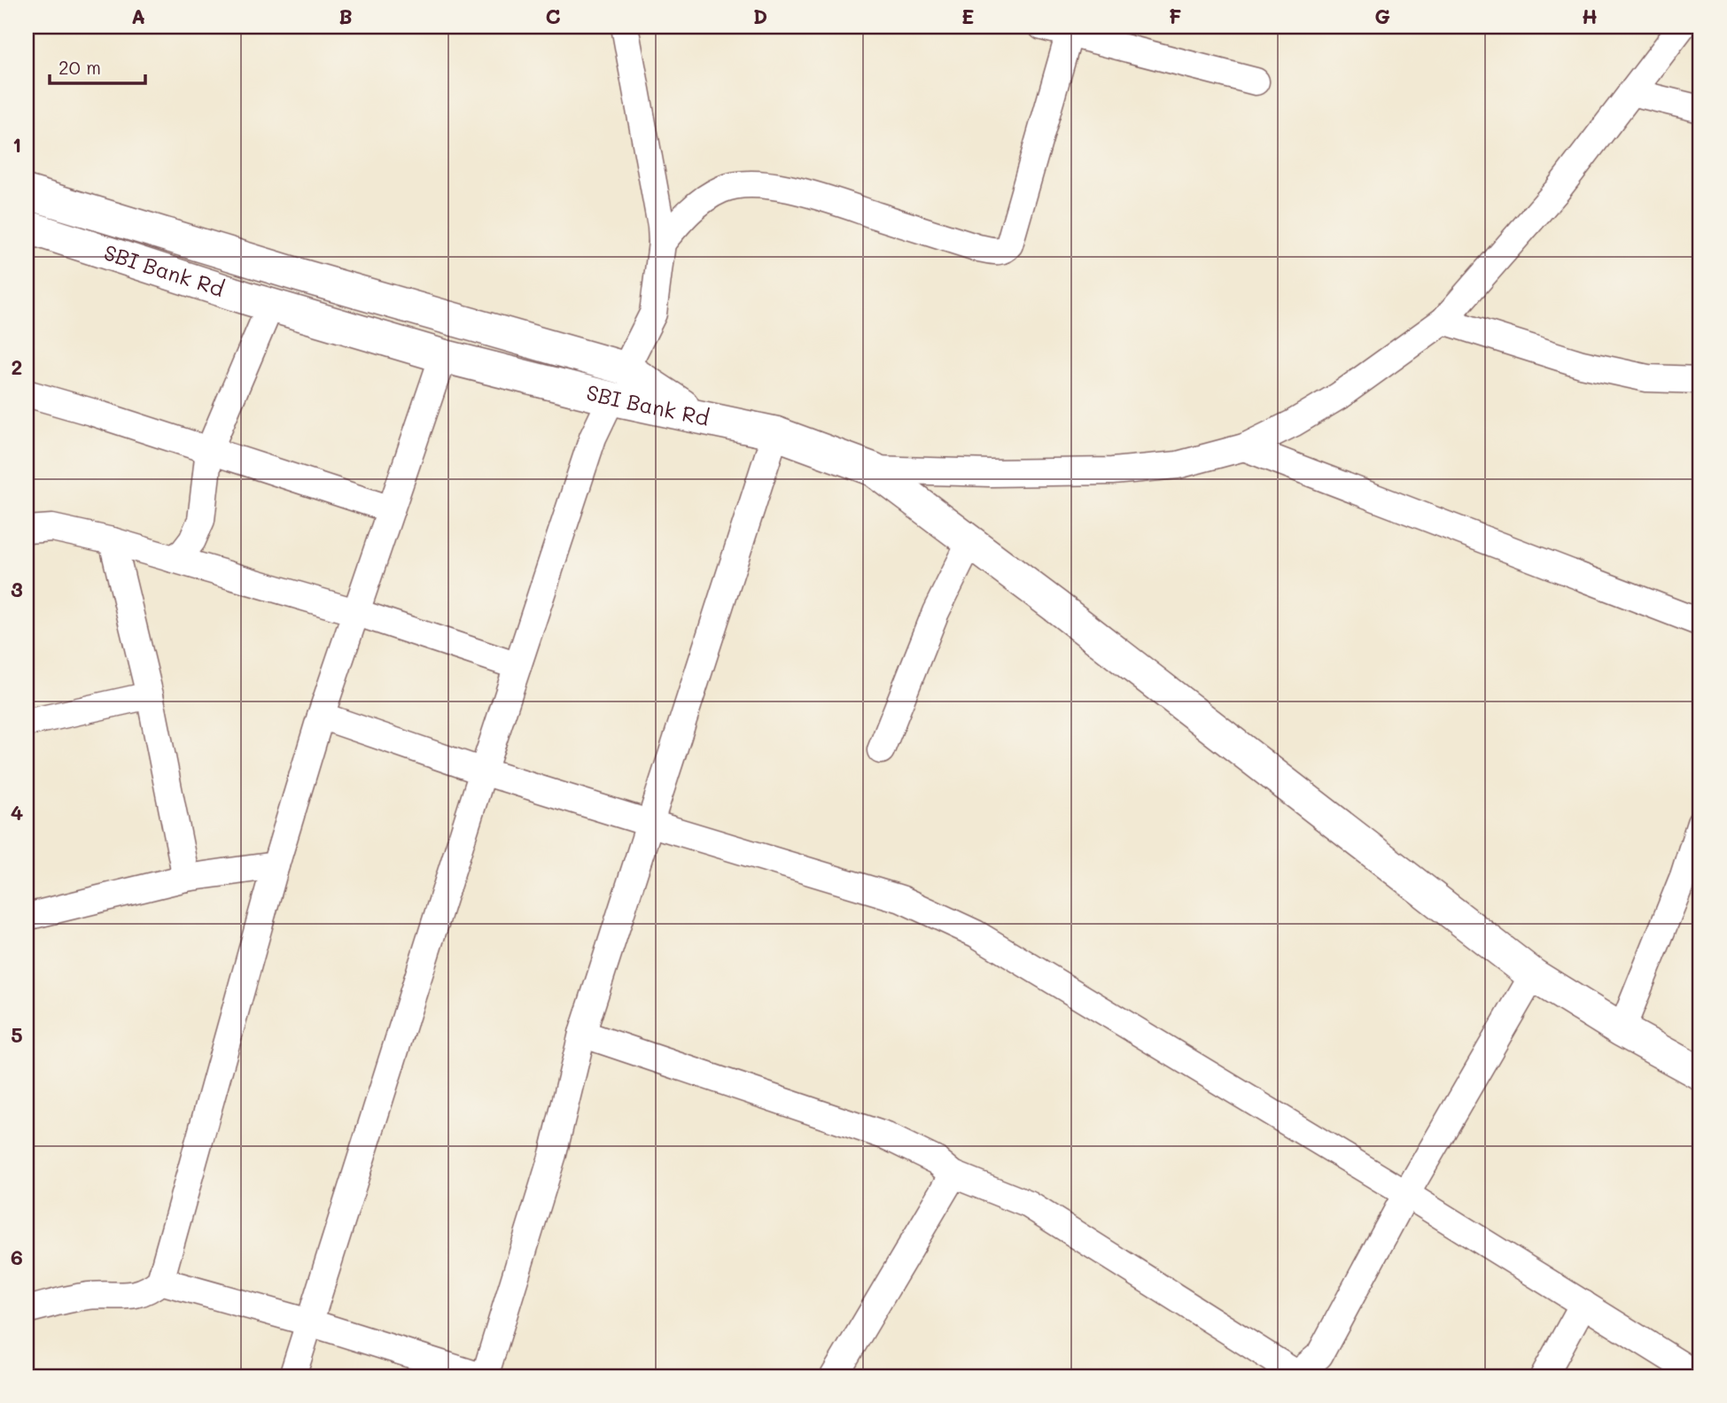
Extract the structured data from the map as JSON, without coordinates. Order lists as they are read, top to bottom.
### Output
{
  "streets": {
    "street": ["SBI Bank Rd"]
  },
  "scale_bar": "20 m",
  "grid": {
    "columns": [
      "A",
      "B",
      "C",
      "D",
      "E",
      "F",
      "G",
      "H"
    ],
    "rows": [
      "1",
      "2",
      "3",
      "4",
      "5",
      "6"
    ]
  }
}
